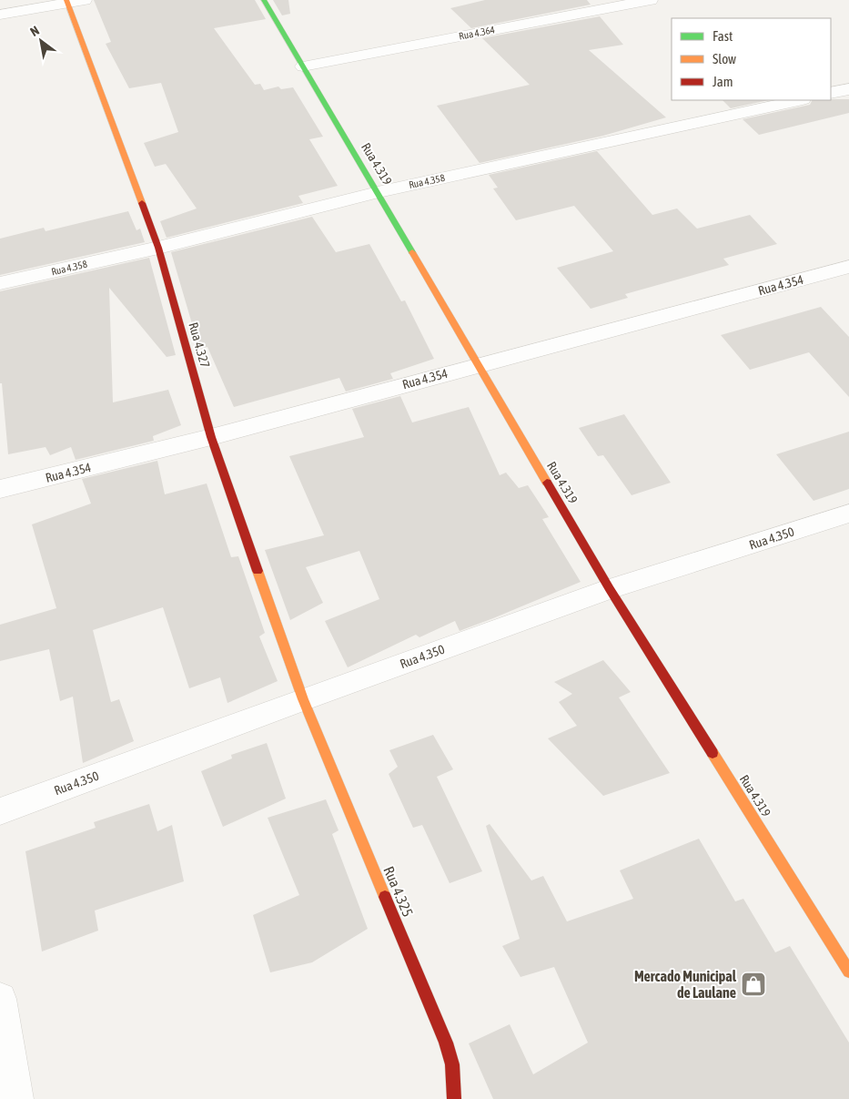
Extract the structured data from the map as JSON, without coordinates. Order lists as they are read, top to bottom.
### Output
{
  "streets": {
    "street": [
      "Rua 4.364",
      "Rua 4.319",
      "Rua 4.358",
      "Rua 4.354",
      "Rua 4.327",
      "Rua 4.350",
      "Rua 4.325"
    ]
  },
  "crossings": [
    ["Rua 4.364", "Rua 4.319"],
    ["Rua 4.319", "Rua 4.358"],
    ["Rua 4.319", "Rua 4.354"],
    ["Rua 4.319", "Rua 4.350"],
    ["Rua 4.358", "Rua 4.327"],
    ["Rua 4.354", "Rua 4.327"],
    ["Rua 4.327", "Rua 4.350"],
    ["Rua 4.327", "Rua 4.325"],
    ["Rua 4.350", "Rua 4.325"]
  ],
  "places": {
    "shop": ["Mercado Municipal de Laulane"]
  },
  "legend": ["Fast", "Slow", "Jam"],
  "north": "top left"
}
